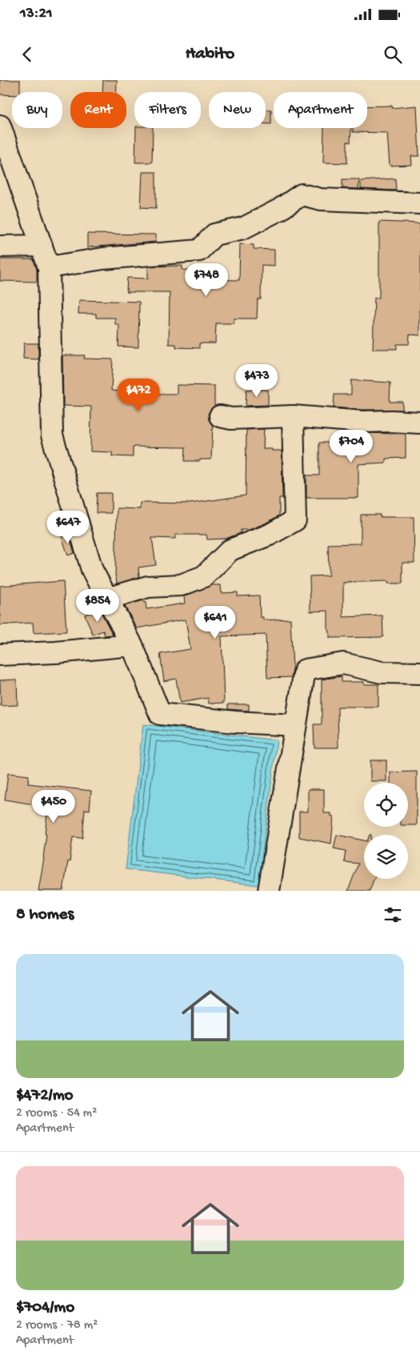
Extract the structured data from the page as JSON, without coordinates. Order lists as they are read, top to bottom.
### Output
{
  "page": {
    "status": "13:21",
    "header": "Habito",
    "chip": [
      "Buy",
      "Rent",
      "Filters",
      "New",
      "Apartment"
    ],
    "price": [
      "$748",
      "$473",
      "$472",
      "$704",
      "$647",
      "$854",
      "$641",
      "$450"
    ],
    "heading": "8 homes",
    "list": [
      {
        "name": "$472/mo",
        "note": "2 rooms · 54 m² · Apartment"
      },
      {
        "name": "$704/mo",
        "note": "2 rooms · 78 m² · Apartment"
      }
    ]
  }
}
